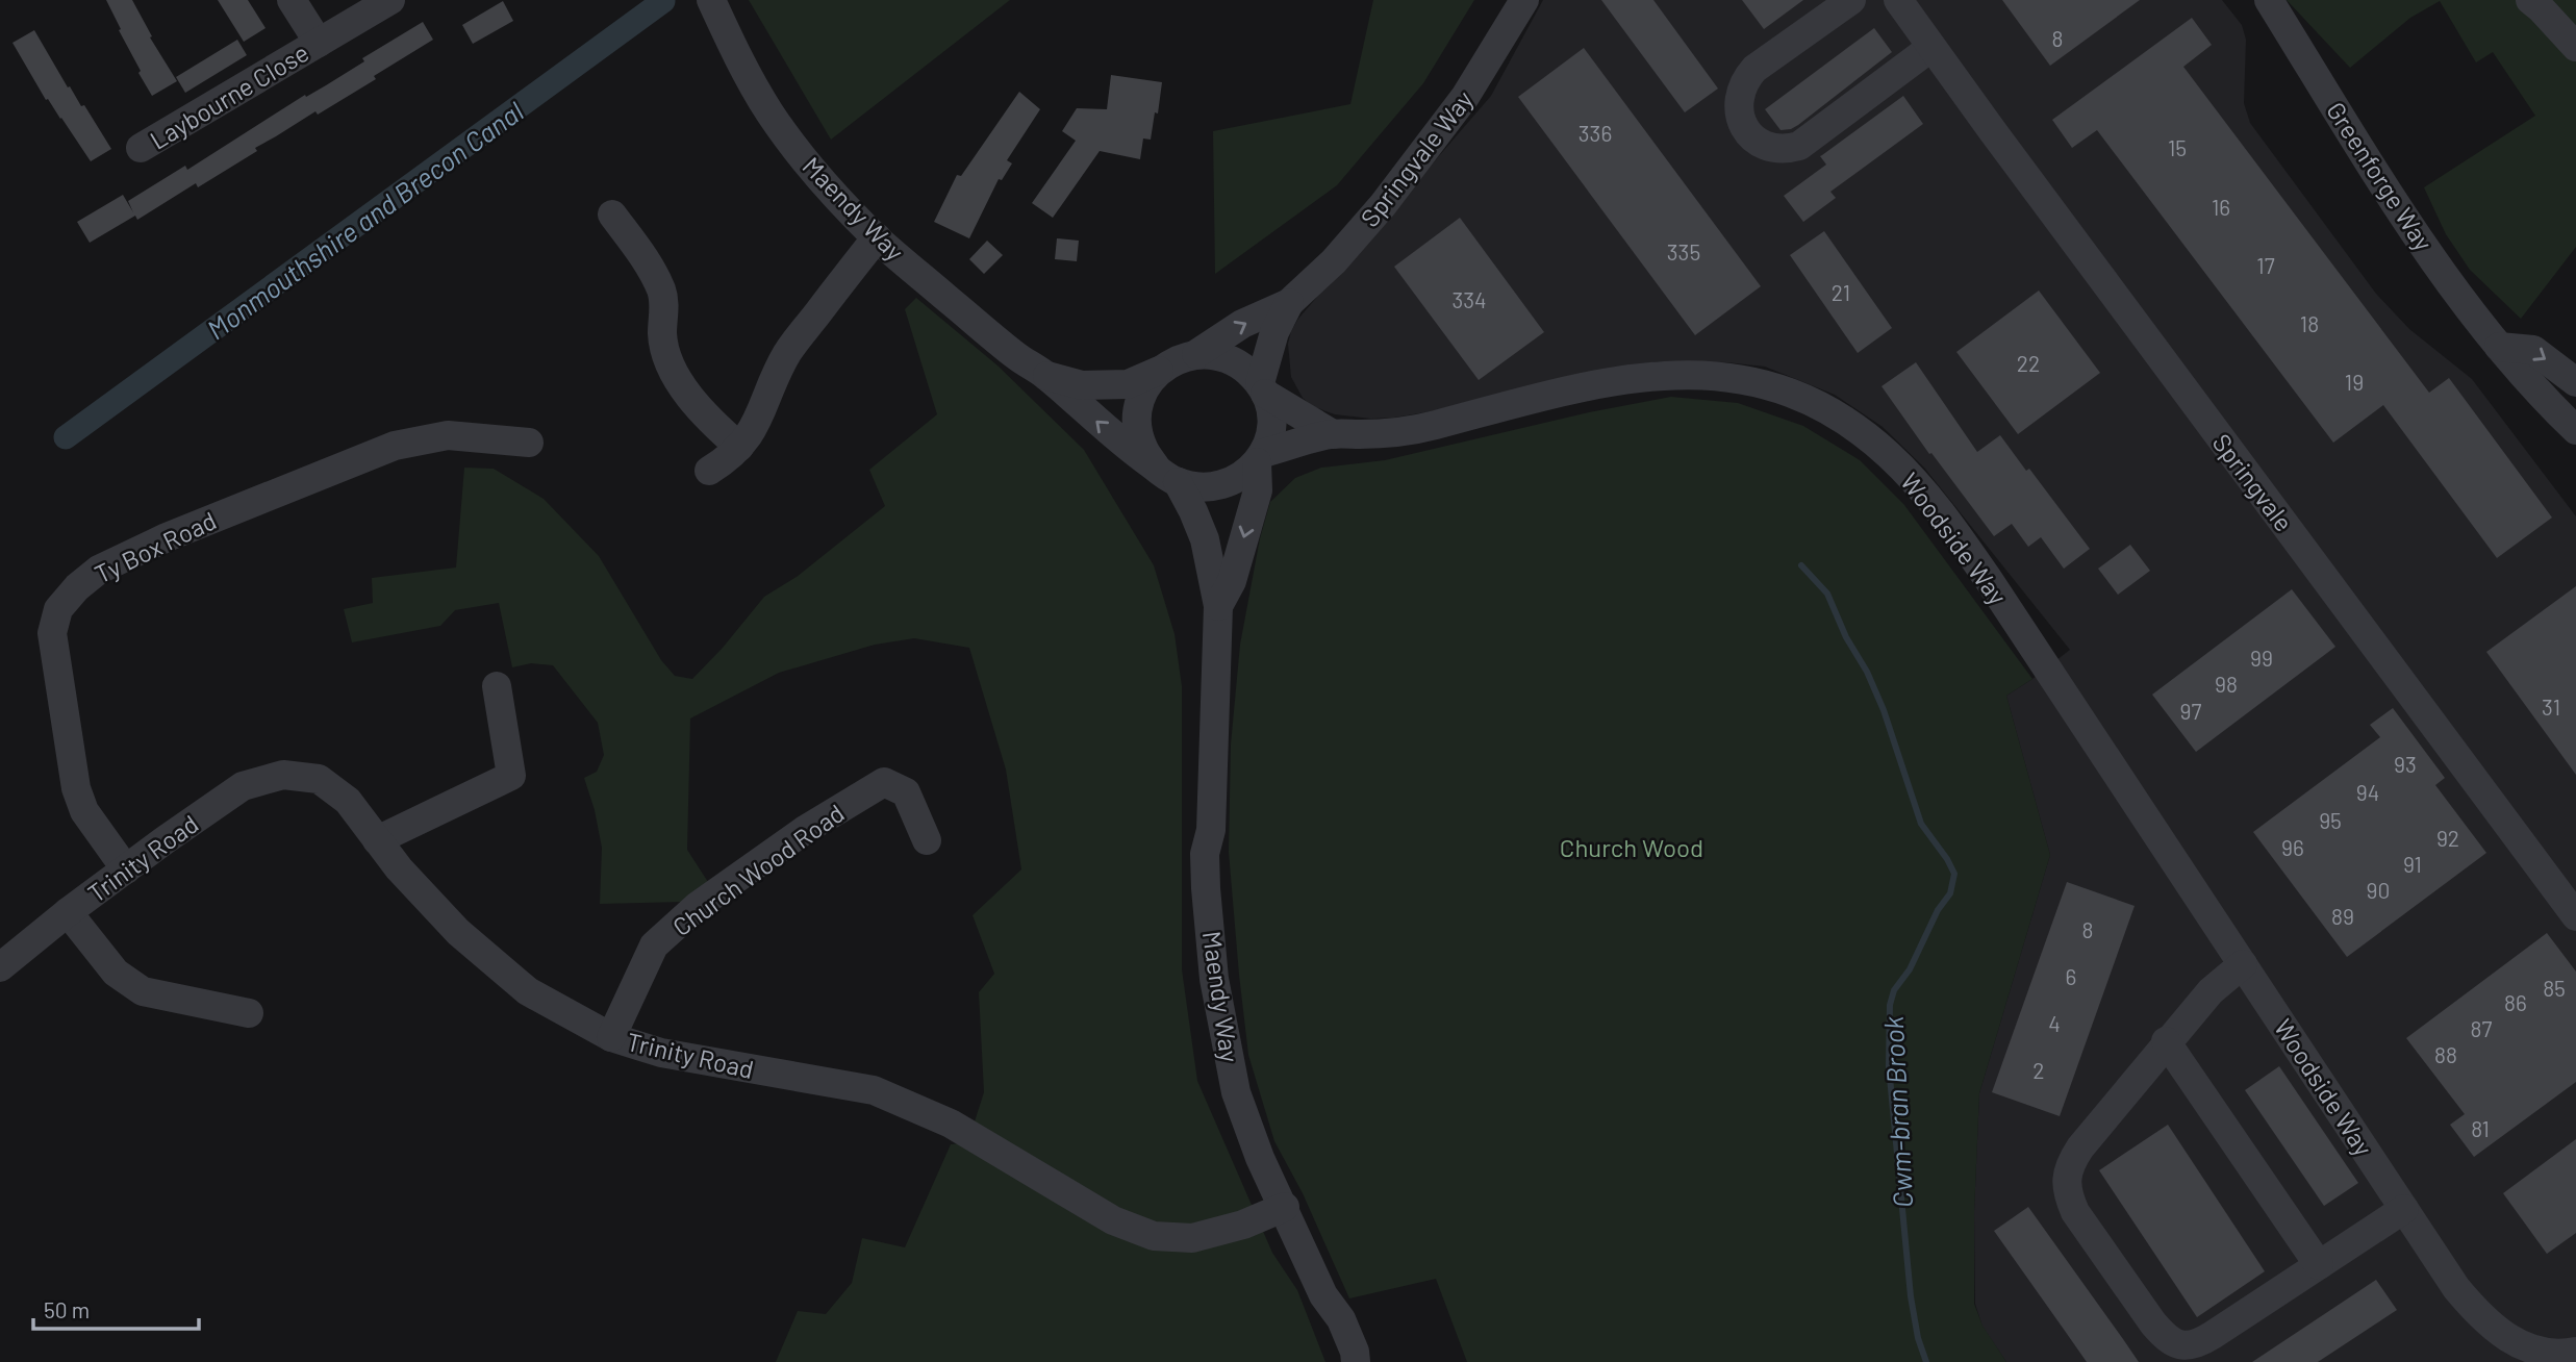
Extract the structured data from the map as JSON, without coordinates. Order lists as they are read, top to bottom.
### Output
{
  "streets": {
    "street": [
      "Laybourne Close",
      "Springvale Way",
      "Greenforge Way",
      "Maendy Way",
      "Springvale",
      "Woodside Way",
      "Ty Box Road",
      "Trinity Road",
      "Church Wood Road"
    ]
  },
  "crossings": [
    ["Springvale Way", "Maendy Way"],
    ["Springvale Way", "Woodside Way"],
    ["Maendy Way", "Woodside Way"],
    ["Maendy Way", "Trinity Road"],
    ["Ty Box Road", "Trinity Road"],
    ["Trinity Road", "Church Wood Road"]
  ],
  "water": ["Monmouthshire and Brecon Canal", "Cwm-bran Brook"],
  "parks": ["Church Wood"],
  "house_numbers": [
    "8",
    "336",
    "15",
    "16",
    "335",
    "17",
    "21",
    "334",
    "18",
    "22",
    "19",
    "99",
    "98",
    "31",
    "97",
    "93",
    "94",
    "95",
    "92",
    "96",
    "91",
    "90",
    "89",
    "8",
    "6",
    "85",
    "86",
    "4",
    "87",
    "88",
    "2",
    "81"
  ],
  "scale_bar": "50 m"
}
